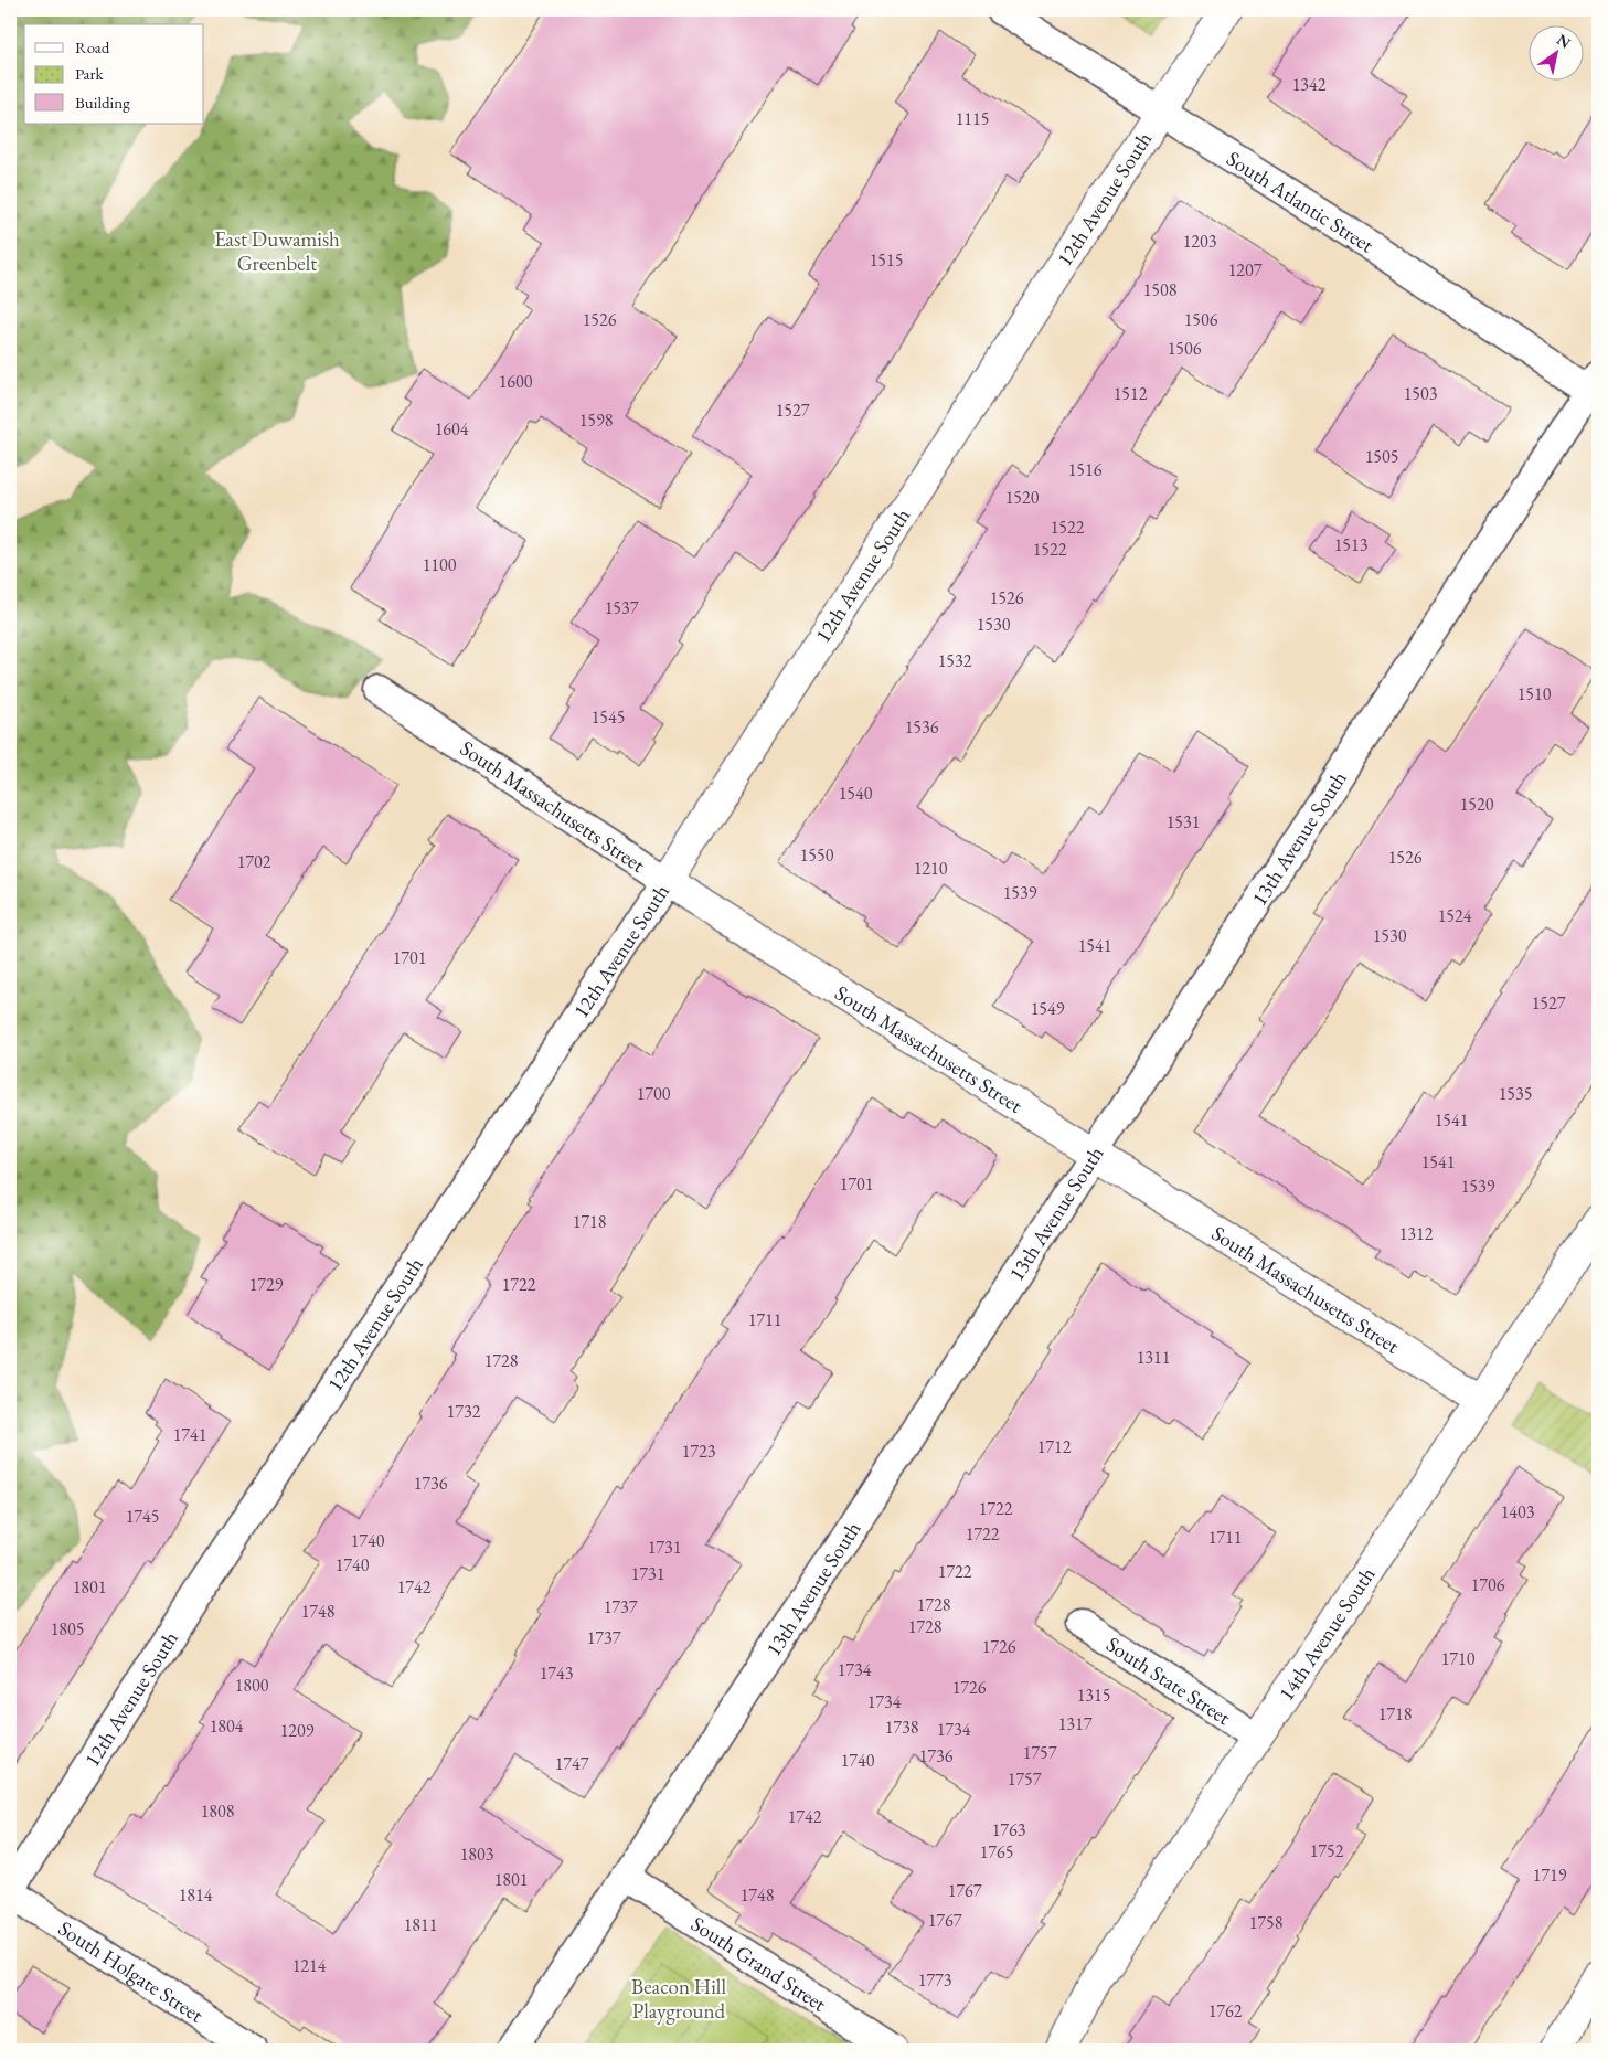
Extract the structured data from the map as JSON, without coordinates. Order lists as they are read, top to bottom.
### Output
{
  "streets": {
    "street": [
      "12th Avenue South",
      "South Atlantic Street",
      "South Massachusetts Street",
      "13th Avenue South",
      "14th Avenue South",
      "South State Street",
      "South Grand Street",
      "South Holgate Street"
    ]
  },
  "crossings": [
    ["12th Avenue South", "South Atlantic Street"],
    ["12th Avenue South", "South Massachusetts Street"],
    ["12th Avenue South", "South Holgate Street"],
    ["South Atlantic Street", "13th Avenue South"],
    ["South Massachusetts Street", "13th Avenue South"],
    ["South Massachusetts Street", "14th Avenue South"],
    ["13th Avenue South", "South Grand Street"],
    ["14th Avenue South", "South State Street"]
  ],
  "parks": ["East Duwamish Greenbelt", "Beacon Hill Playground"],
  "house_numbers": [
    "1342",
    "1115",
    "1203",
    "1515",
    "1207",
    "1508",
    "1526",
    "1506",
    "1506",
    "1600",
    "1512",
    "1503",
    "1527",
    "1598",
    "1604",
    "1505",
    "1516",
    "1520",
    "1522",
    "1513",
    "1522",
    "1100",
    "1526",
    "1537",
    "1530",
    "1532",
    "1510",
    "1545",
    "1536",
    "1540",
    "1520",
    "1531",
    "1550",
    "1526",
    "1702",
    "1210",
    "1539",
    "1524",
    "1530",
    "1541",
    "1701",
    "1527",
    "1549",
    "1700",
    "1535",
    "1541",
    "1541",
    "1701",
    "1539",
    "1718",
    "1312",
    "1729",
    "1722",
    "1711",
    "1311",
    "1728",
    "1732",
    "1741",
    "1712",
    "1723",
    "1736",
    "1722",
    "1403",
    "1745",
    "1722",
    "1711",
    "1740",
    "1731",
    "1740",
    "1722",
    "1731",
    "1706",
    "1801",
    "1742",
    "1728",
    "1737",
    "1748",
    "1728",
    "1805",
    "1737",
    "1726",
    "1710",
    "1734",
    "1743",
    "1800",
    "1726",
    "1315",
    "1734",
    "1718",
    "1317",
    "1804",
    "1738",
    "1734",
    "1209",
    "1757",
    "1736",
    "1740",
    "1747",
    "1757",
    "1808",
    "1742",
    "1763",
    "1752",
    "1765",
    "1803",
    "1719",
    "1801",
    "1767",
    "1814",
    "1748",
    "1767",
    "1758",
    "1811",
    "1214",
    "1773",
    "1762"
  ],
  "legend": ["Road", "Park", "Building"],
  "north": "top right"
}
